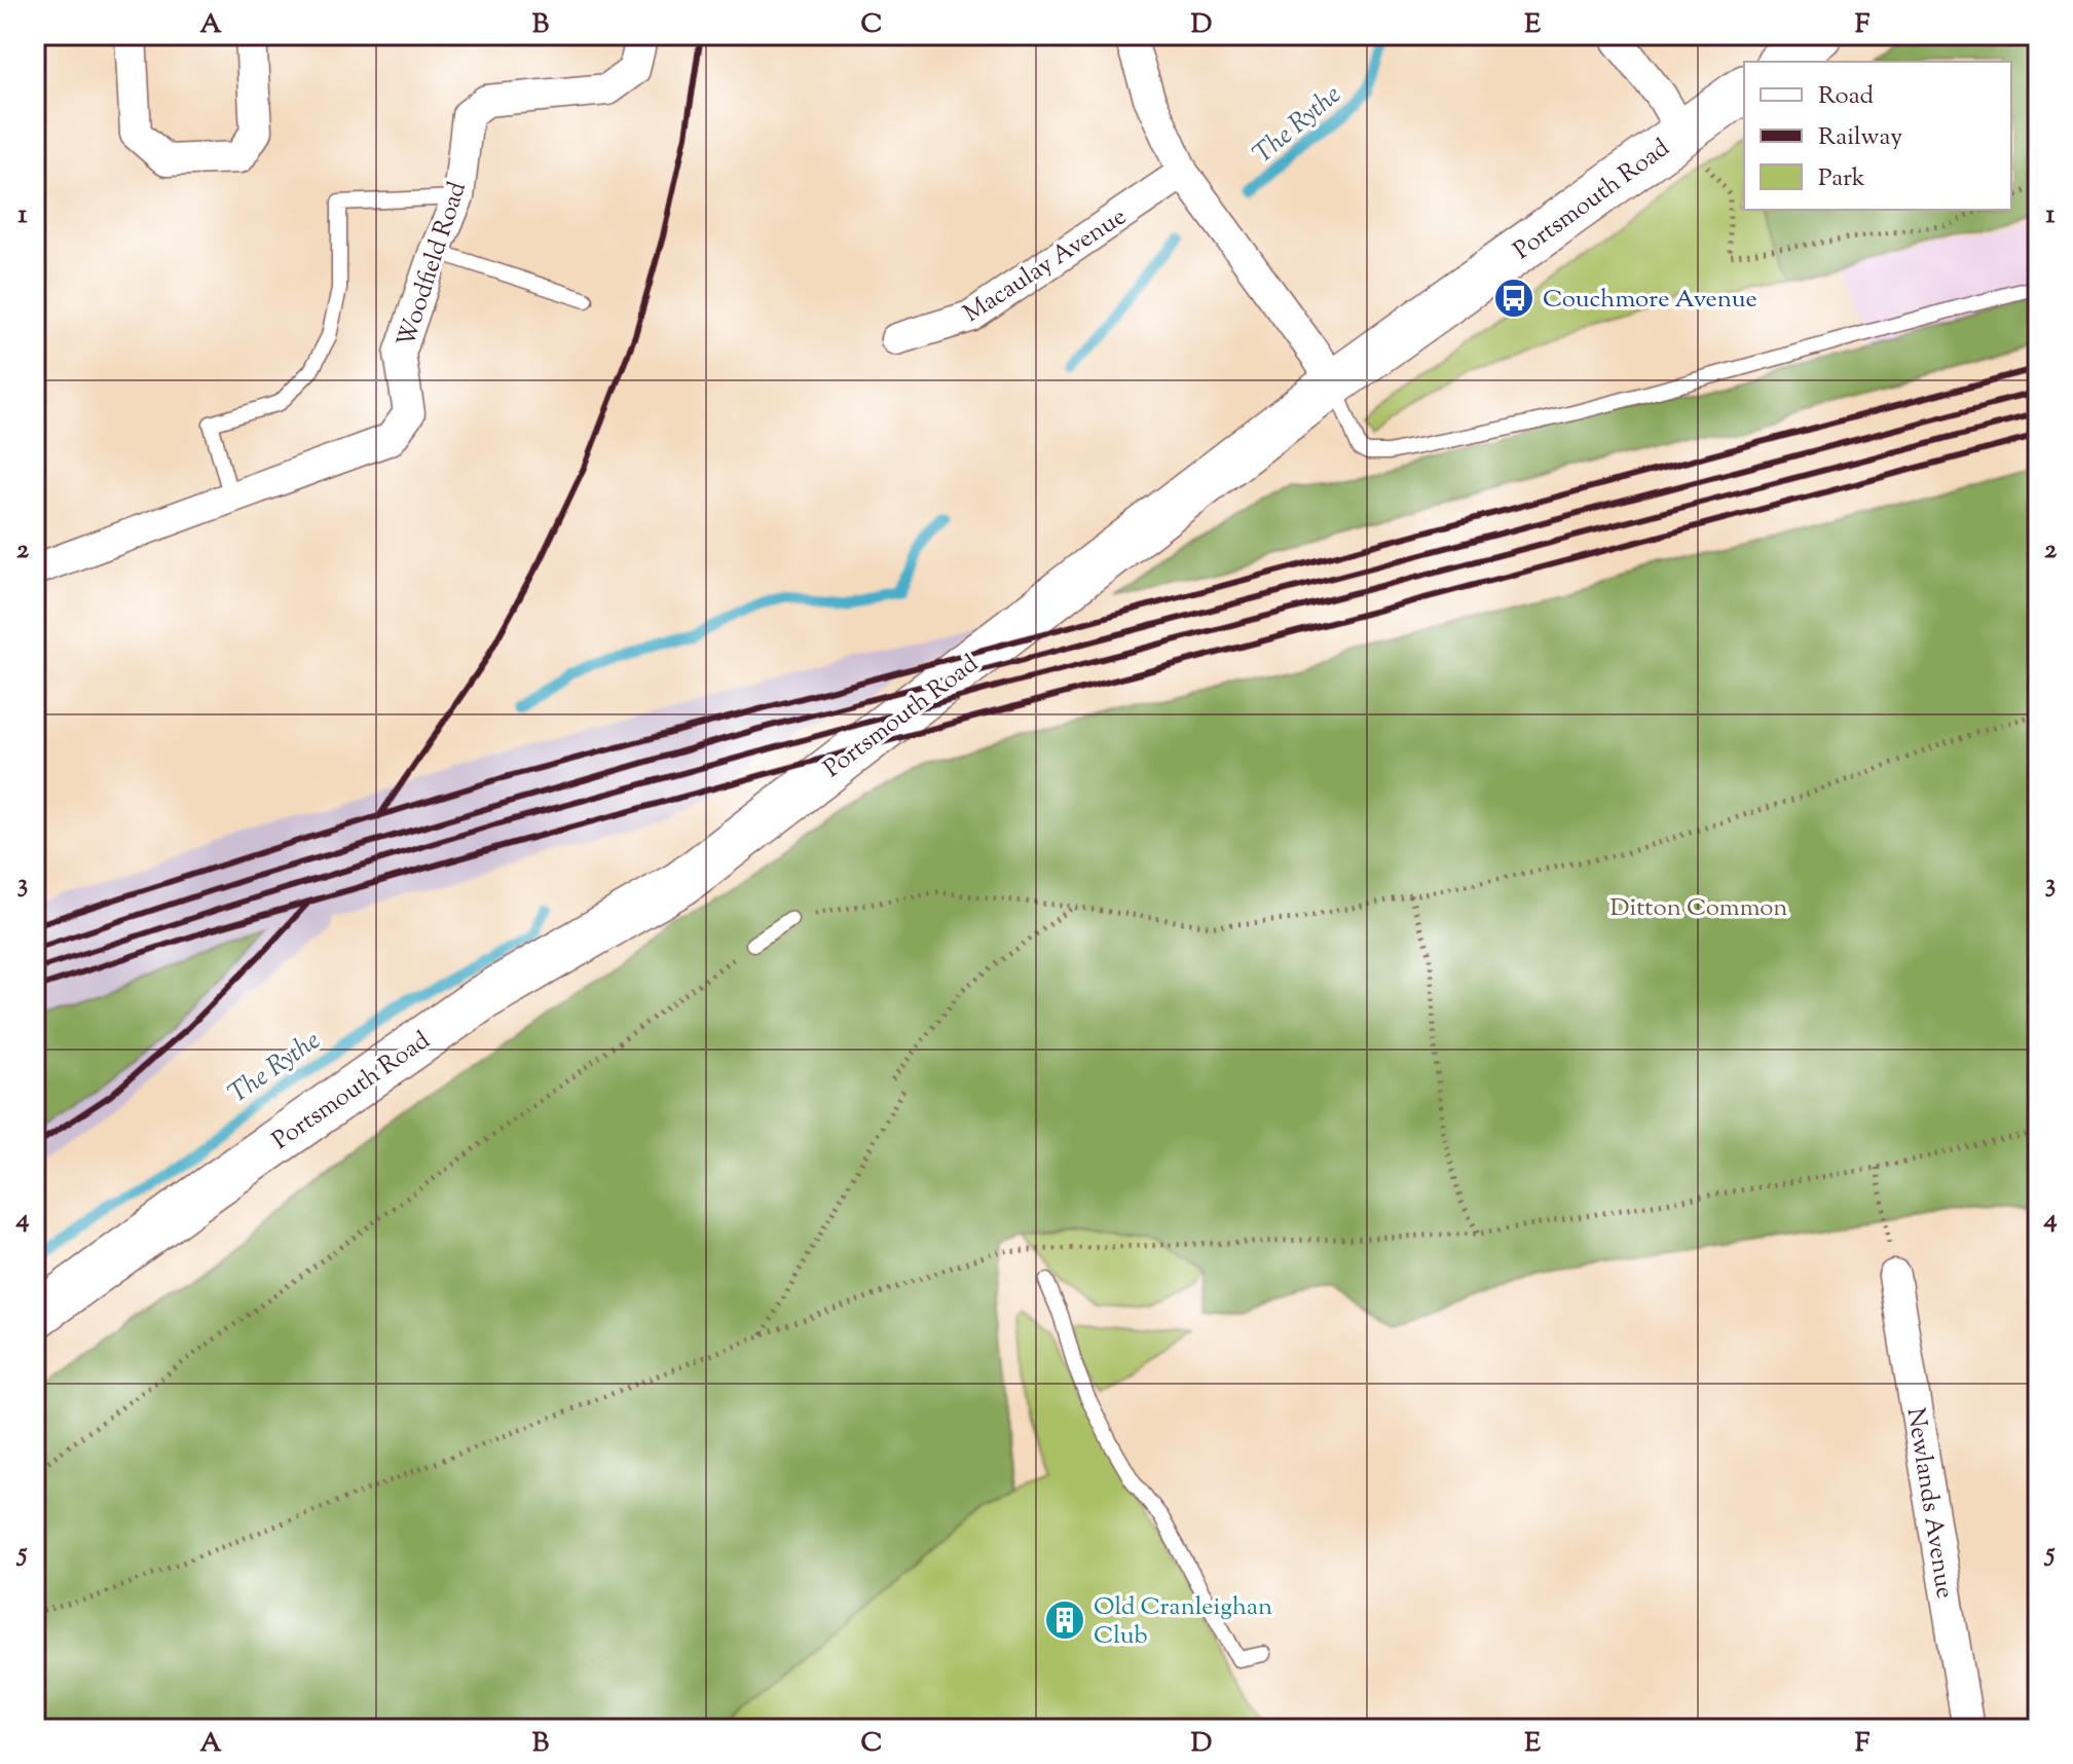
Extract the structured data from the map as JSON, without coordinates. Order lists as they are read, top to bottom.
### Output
{
  "streets": {
    "main road": ["Portsmouth Road"],
    "street": ["Woodfield Road", "Macaulay Avenue", "Newlands Avenue"]
  },
  "water": ["The Rythe"],
  "parks": ["Ditton Common"],
  "places": {
    "bus stop": ["Couchmore Avenue"],
    "building": ["Old Cranleighan Club"]
  },
  "legend": ["Road", "Railway", "Park"],
  "grid": {
    "columns": [
      "A",
      "B",
      "C",
      "D",
      "E",
      "F"
    ],
    "rows": [
      "1",
      "2",
      "3",
      "4",
      "5"
    ]
  }
}
